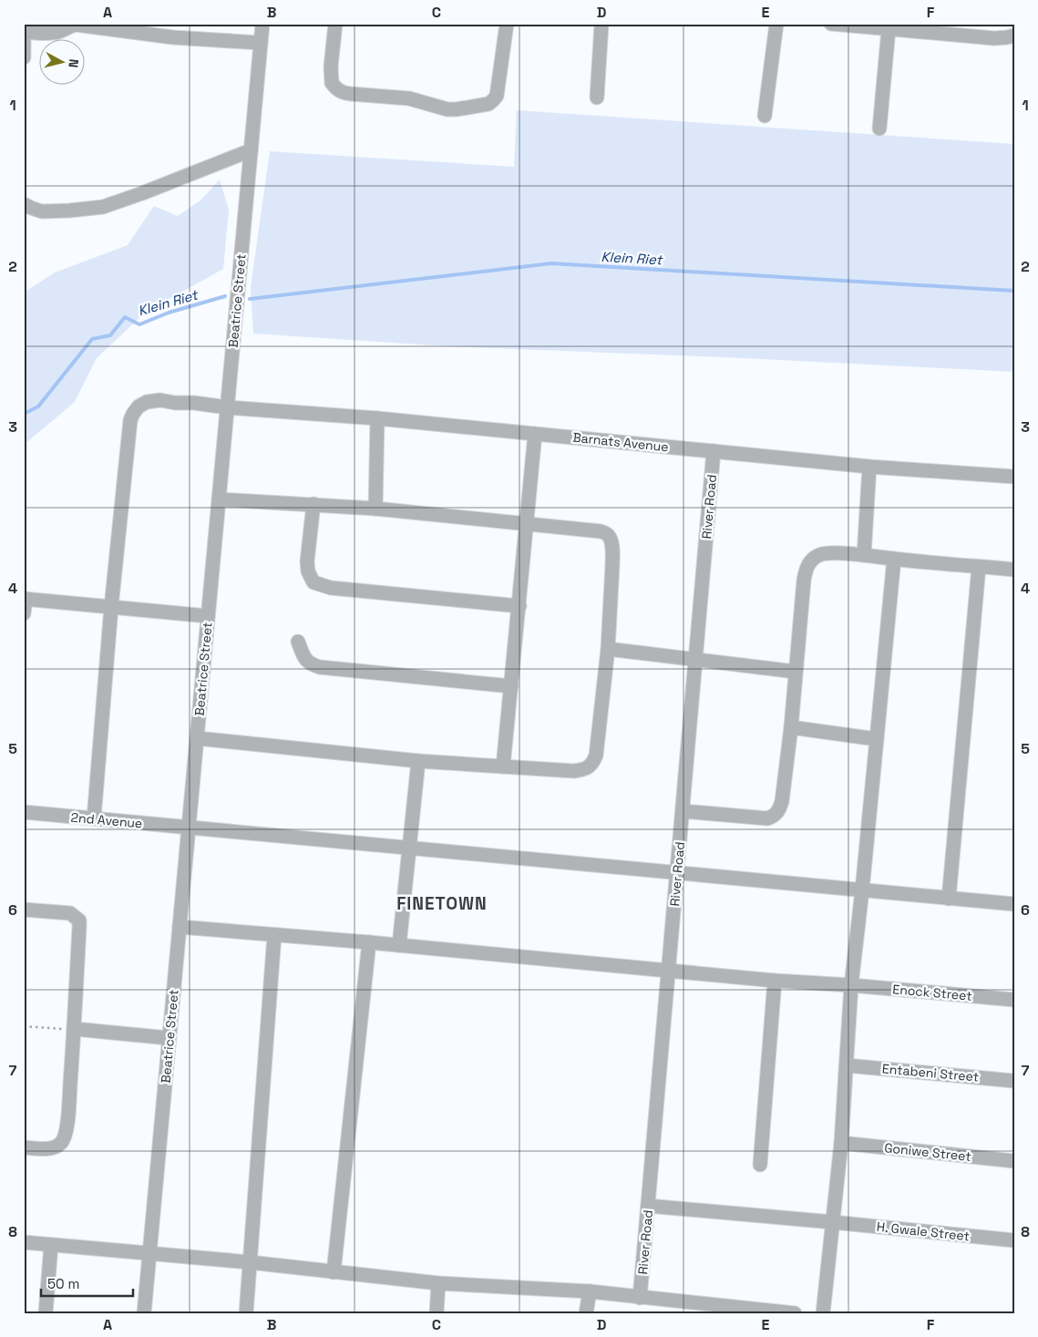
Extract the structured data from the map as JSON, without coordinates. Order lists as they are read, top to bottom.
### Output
{
  "streets": {
    "street": [
      "Beatrice Street",
      "Barnats Avenue",
      "River Road",
      "2nd Avenue",
      "Enock Street",
      "Entabeni Street",
      "Goniwe Street",
      "H. Gwale Street"
    ]
  },
  "crossings": [
    ["Beatrice Street", "Barnats Avenue"],
    ["Beatrice Street", "2nd Avenue"],
    ["Beatrice Street", "Enock Street"],
    ["Barnats Avenue", "River Road"],
    ["Barnats Avenue", "2nd Avenue"],
    ["River Road", "2nd Avenue"],
    ["River Road", "Enock Street"],
    ["River Road", "H. Gwale Street"]
  ],
  "districts": ["FINETOWN"],
  "water": ["Klein Riet"],
  "scale_bar": "50 m",
  "north": "right",
  "grid": {
    "columns": [
      "A",
      "B",
      "C",
      "D",
      "E",
      "F"
    ],
    "rows": [
      "1",
      "2",
      "3",
      "4",
      "5",
      "6",
      "7",
      "8"
    ]
  }
}
